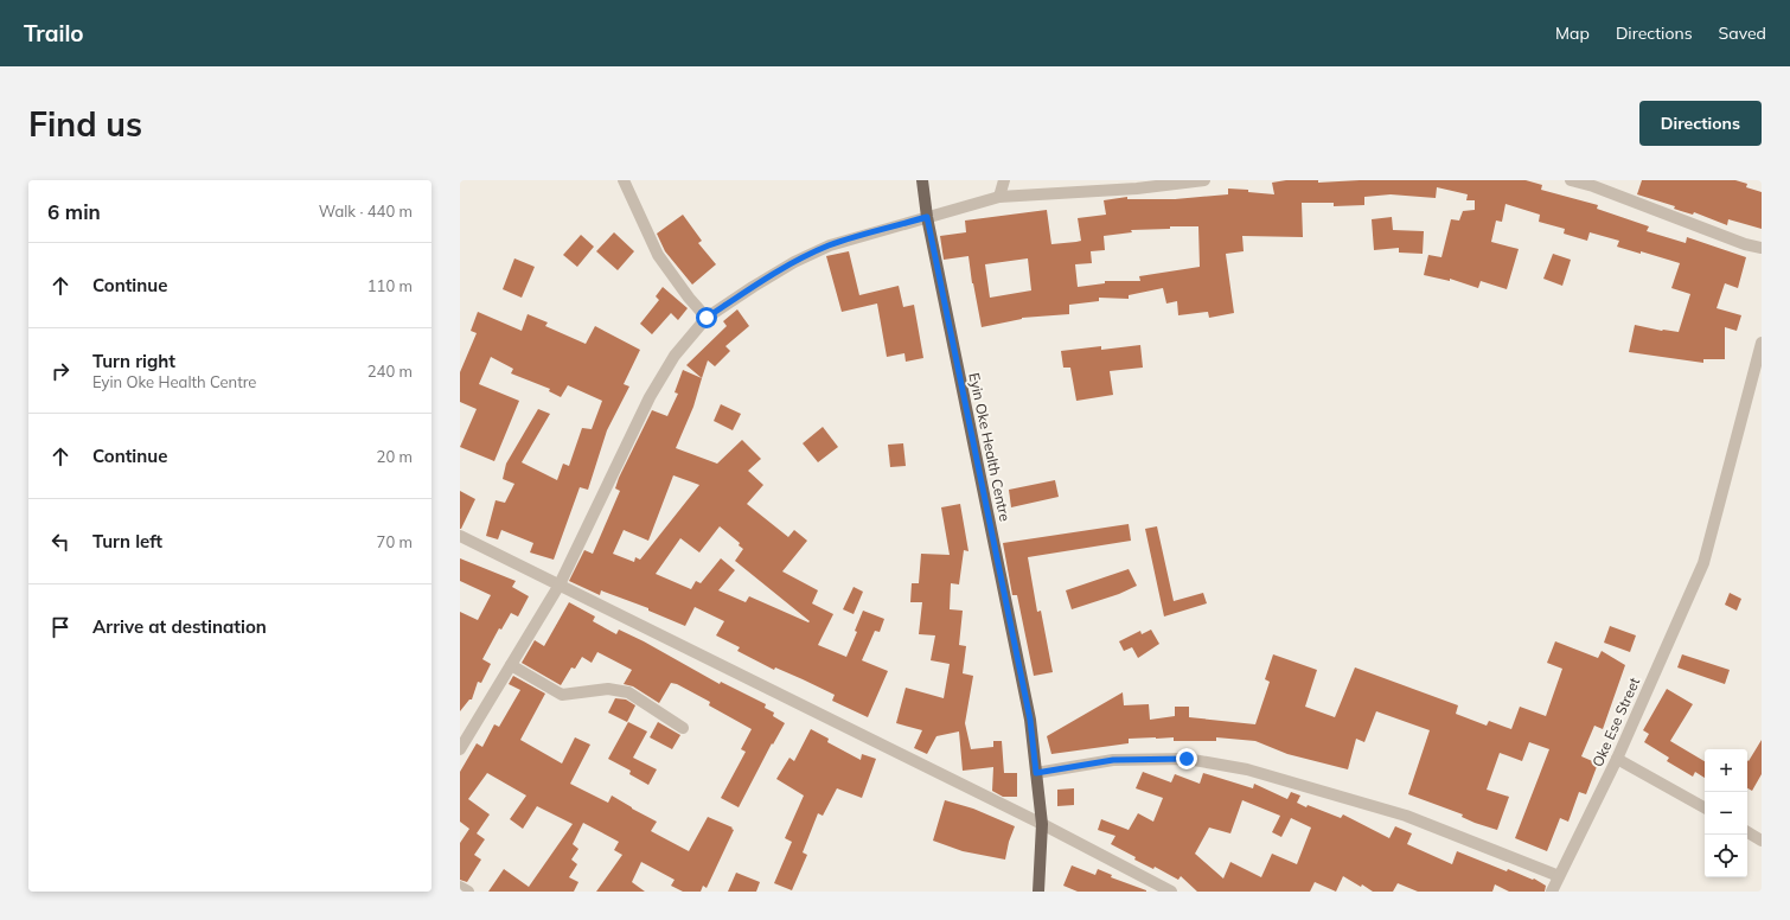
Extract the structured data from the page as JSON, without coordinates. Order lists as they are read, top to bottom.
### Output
{
  "streets": {
    "main road": ["Eyin Oke Health Centre"],
    "street": ["Oke Ese Street"]
  },
  "page": {
    "header": "Trailo",
    "nav": ["Map", "Directions", "Saved"],
    "buttons": "Directions",
    "title": "Find us",
    "heading": ["6 min", "Walk · 440 m"],
    "list": [
      ["Continue", "110 m"],
      ["Turn right", "Eyin Oke Health Centre", "240 m"],
      ["Continue", "20 m"],
      ["Turn left", "70 m"],
      "Arrive at destination"
    ],
    "map_buttons": ["+", "−"]
  }
}
